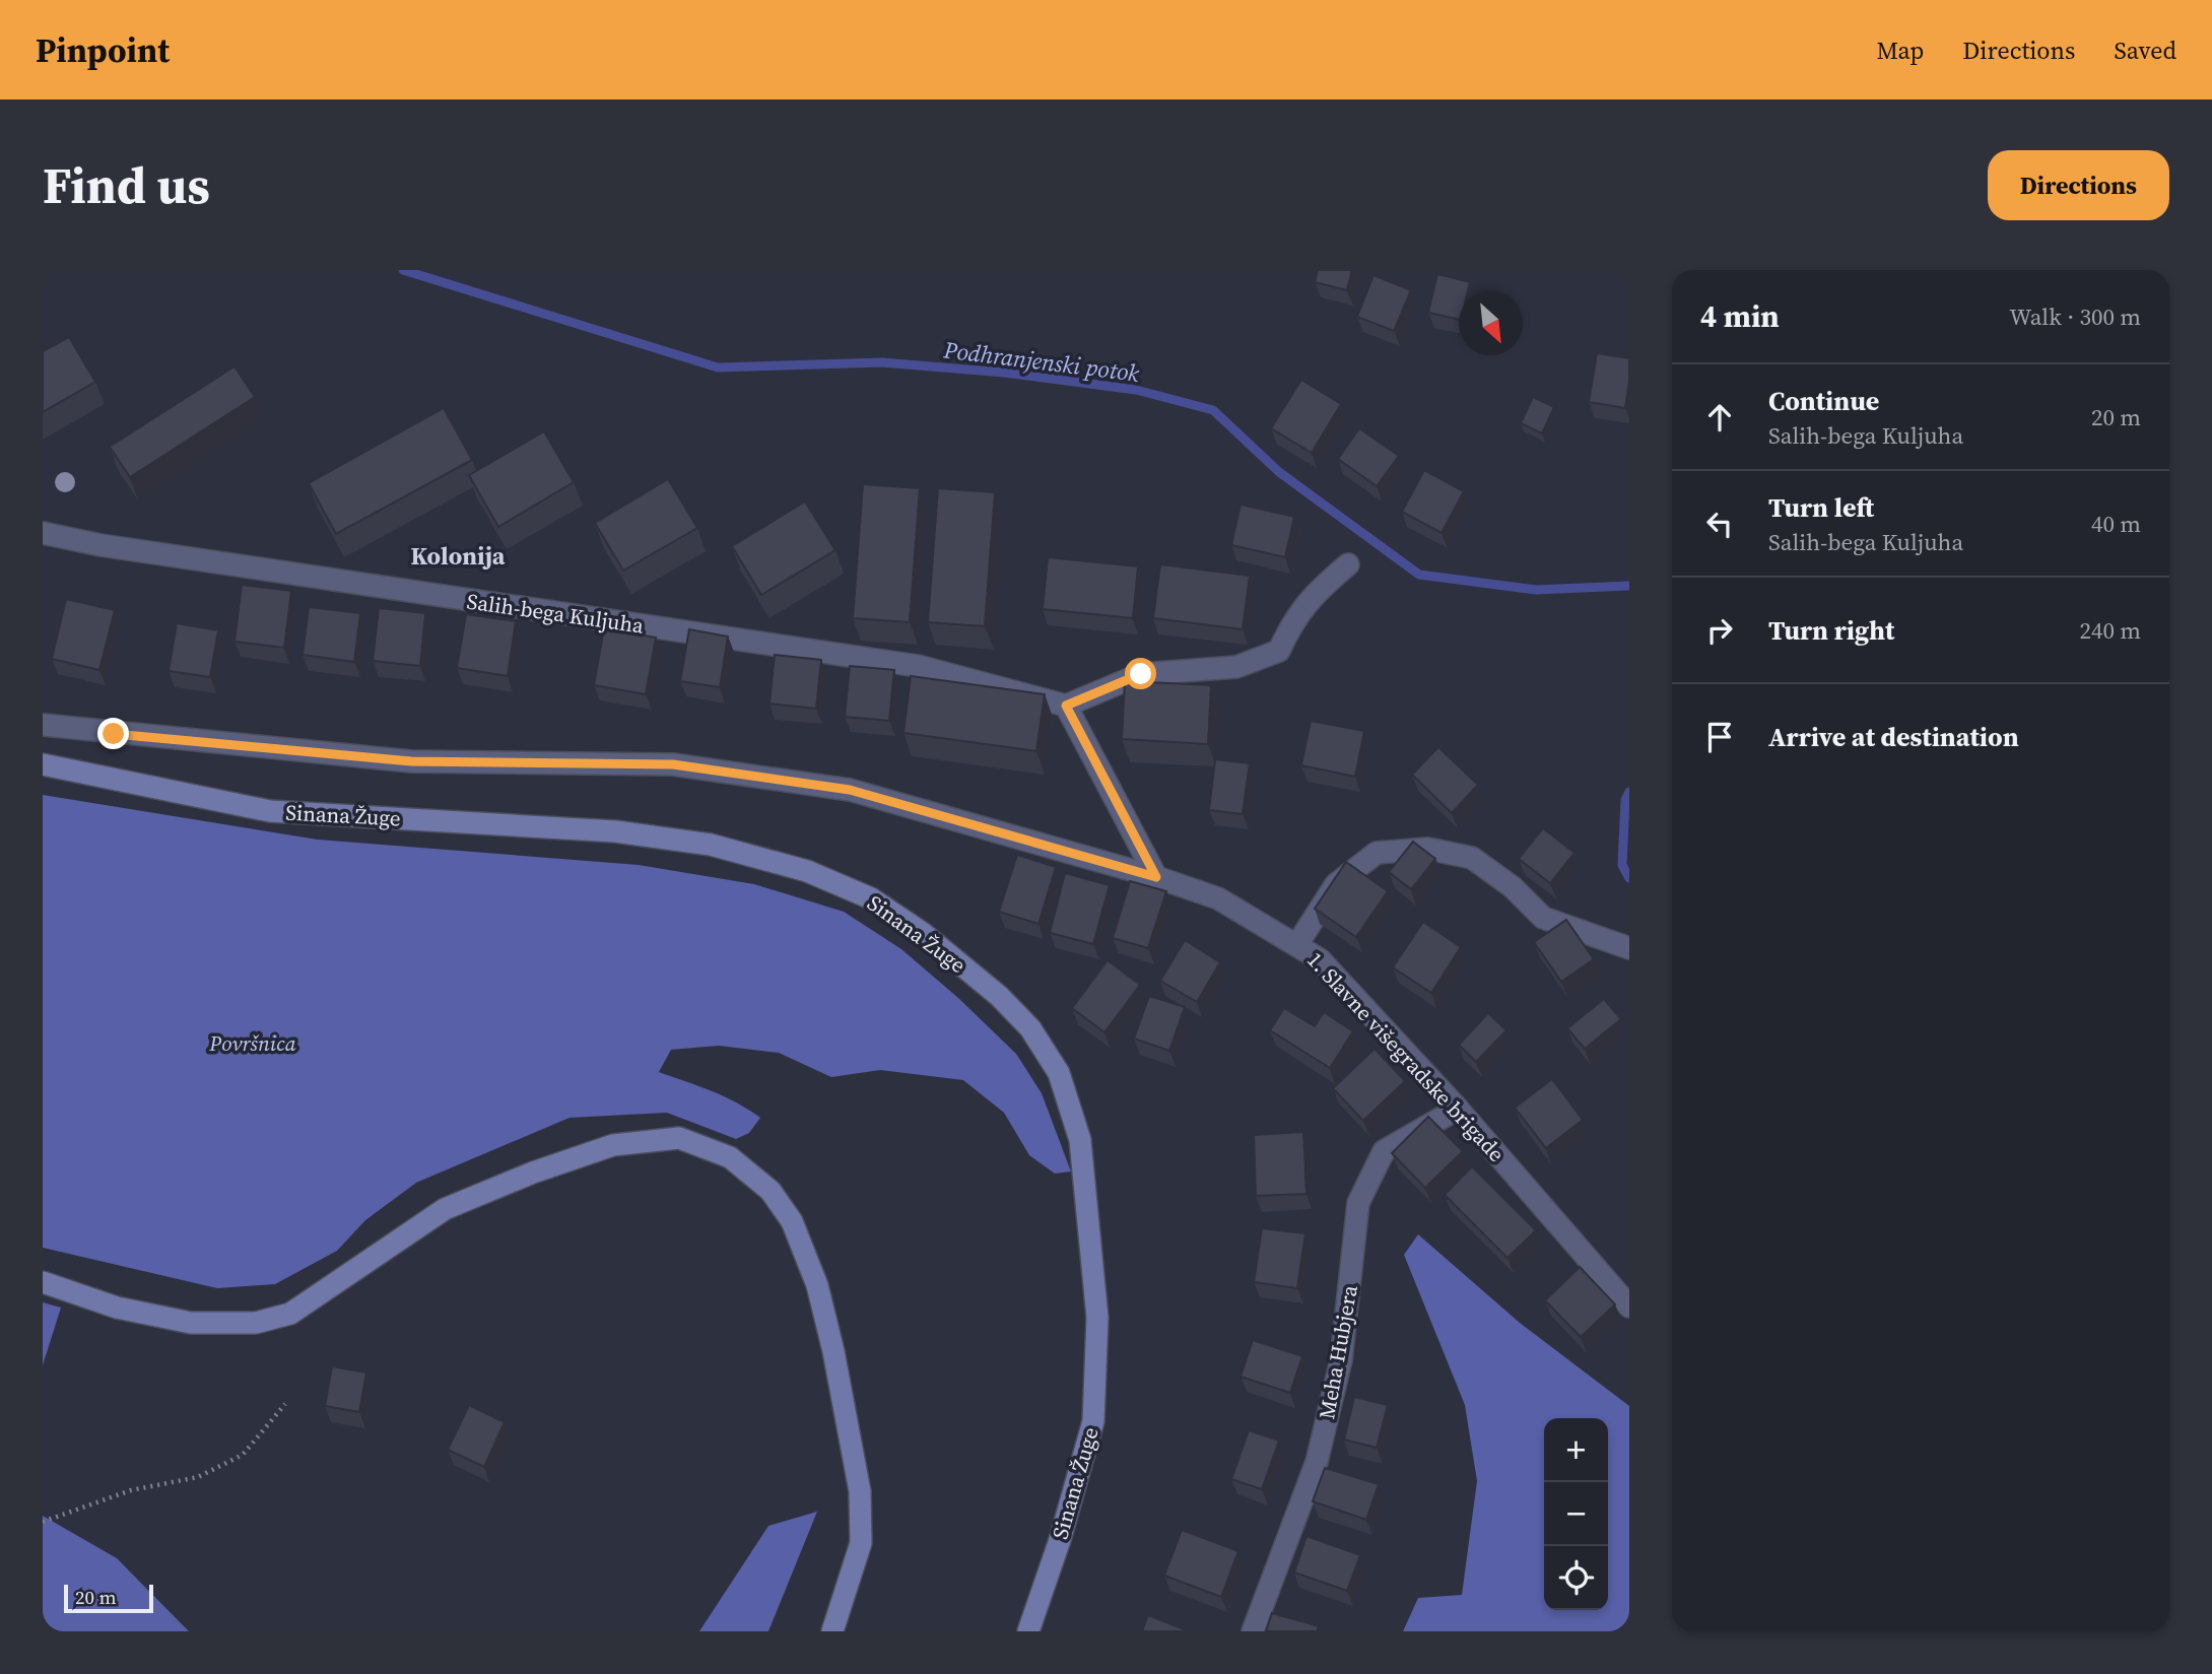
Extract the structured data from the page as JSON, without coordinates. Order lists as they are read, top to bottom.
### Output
{
  "streets": {
    "main road": ["Sinana Žuge"],
    "street": ["Salih-bega Kuljuha", "1. Slavne višegradske brigade", "Meha Hubjera"]
  },
  "crossings": [
    ["1. Slavne višegradske brigade", "Meha Hubjera"]
  ],
  "districts": ["Kolonija"],
  "water": ["Podhranjenski potok"],
  "parks": ["Površnica"],
  "scale_bar": "20 m",
  "north": "bottom right",
  "page": {
    "header": "Pinpoint",
    "nav": ["Map", "Directions", "Saved"],
    "buttons": "Directions",
    "title": "Find us",
    "heading": ["4 min", "Walk · 300 m"],
    "list": [
      ["Continue", "Salih-bega Kuljuha", "20 m"],
      ["Turn left", "Salih-bega Kuljuha", "40 m"],
      ["Turn right", "240 m"],
      "Arrive at destination"
    ],
    "map_buttons": ["+", "−"],
    "scale": "20 m"
  }
}
